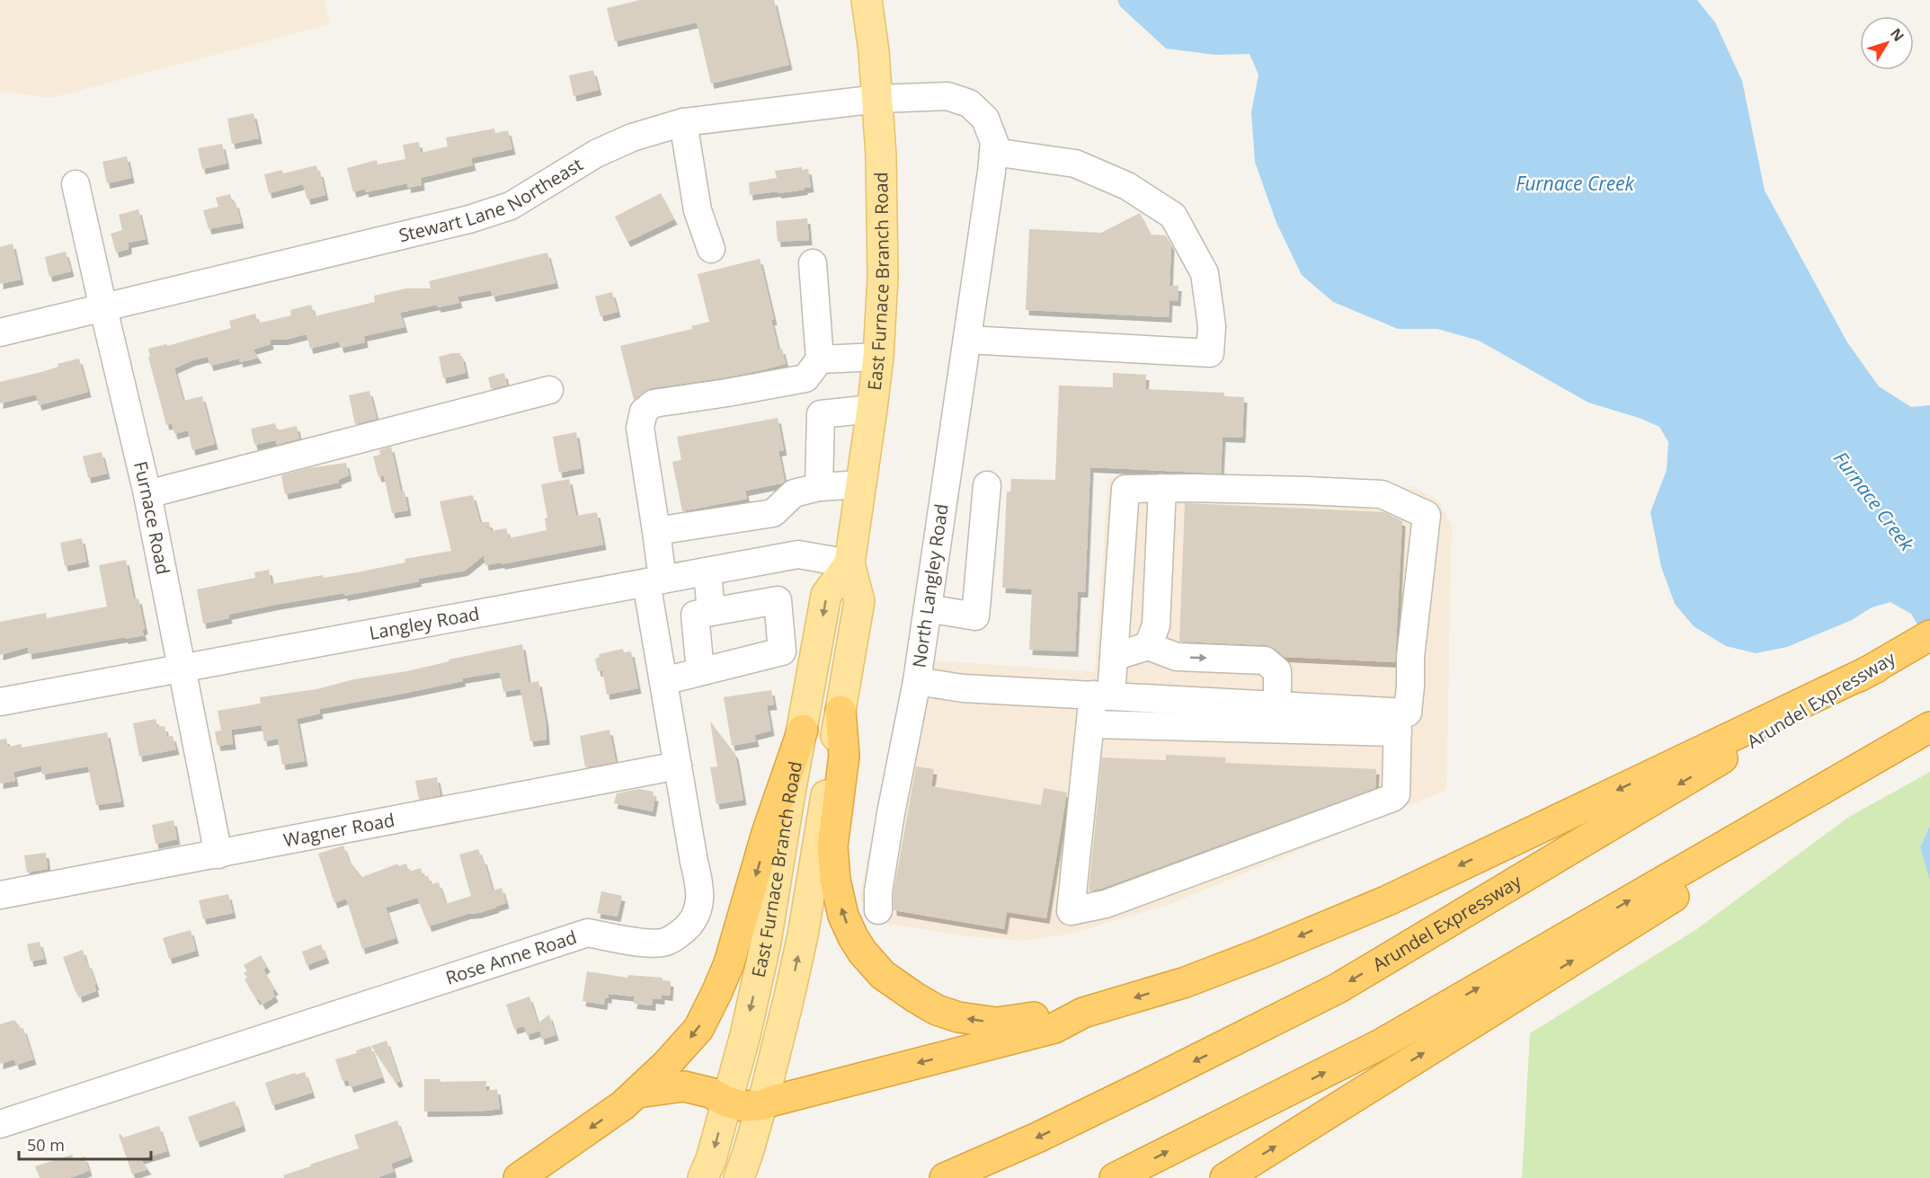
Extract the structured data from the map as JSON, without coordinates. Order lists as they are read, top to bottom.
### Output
{
  "streets": {
    "highway": ["Arundel Expressway"],
    "main road": ["East Furnace Branch Road"],
    "street": [
      "Stewart Lane Northeast",
      "Furnace Road",
      "North Langley Road",
      "Langley Road",
      "Wagner Road",
      "Rose Anne Road"
    ]
  },
  "crossings": [
    ["Stewart Lane Northeast", "East Furnace Branch Road"],
    ["Stewart Lane Northeast", "Furnace Road"],
    ["Stewart Lane Northeast", "North Langley Road"],
    ["East Furnace Branch Road", "North Langley Road"],
    ["East Furnace Branch Road", "Langley Road"],
    ["Furnace Road", "Langley Road"],
    ["Furnace Road", "Wagner Road"],
    ["Langley Road", "Rose Anne Road"],
    ["Wagner Road", "Rose Anne Road"]
  ],
  "water": ["Furnace Creek"],
  "scale_bar": "50 m",
  "north": "top right"
}
